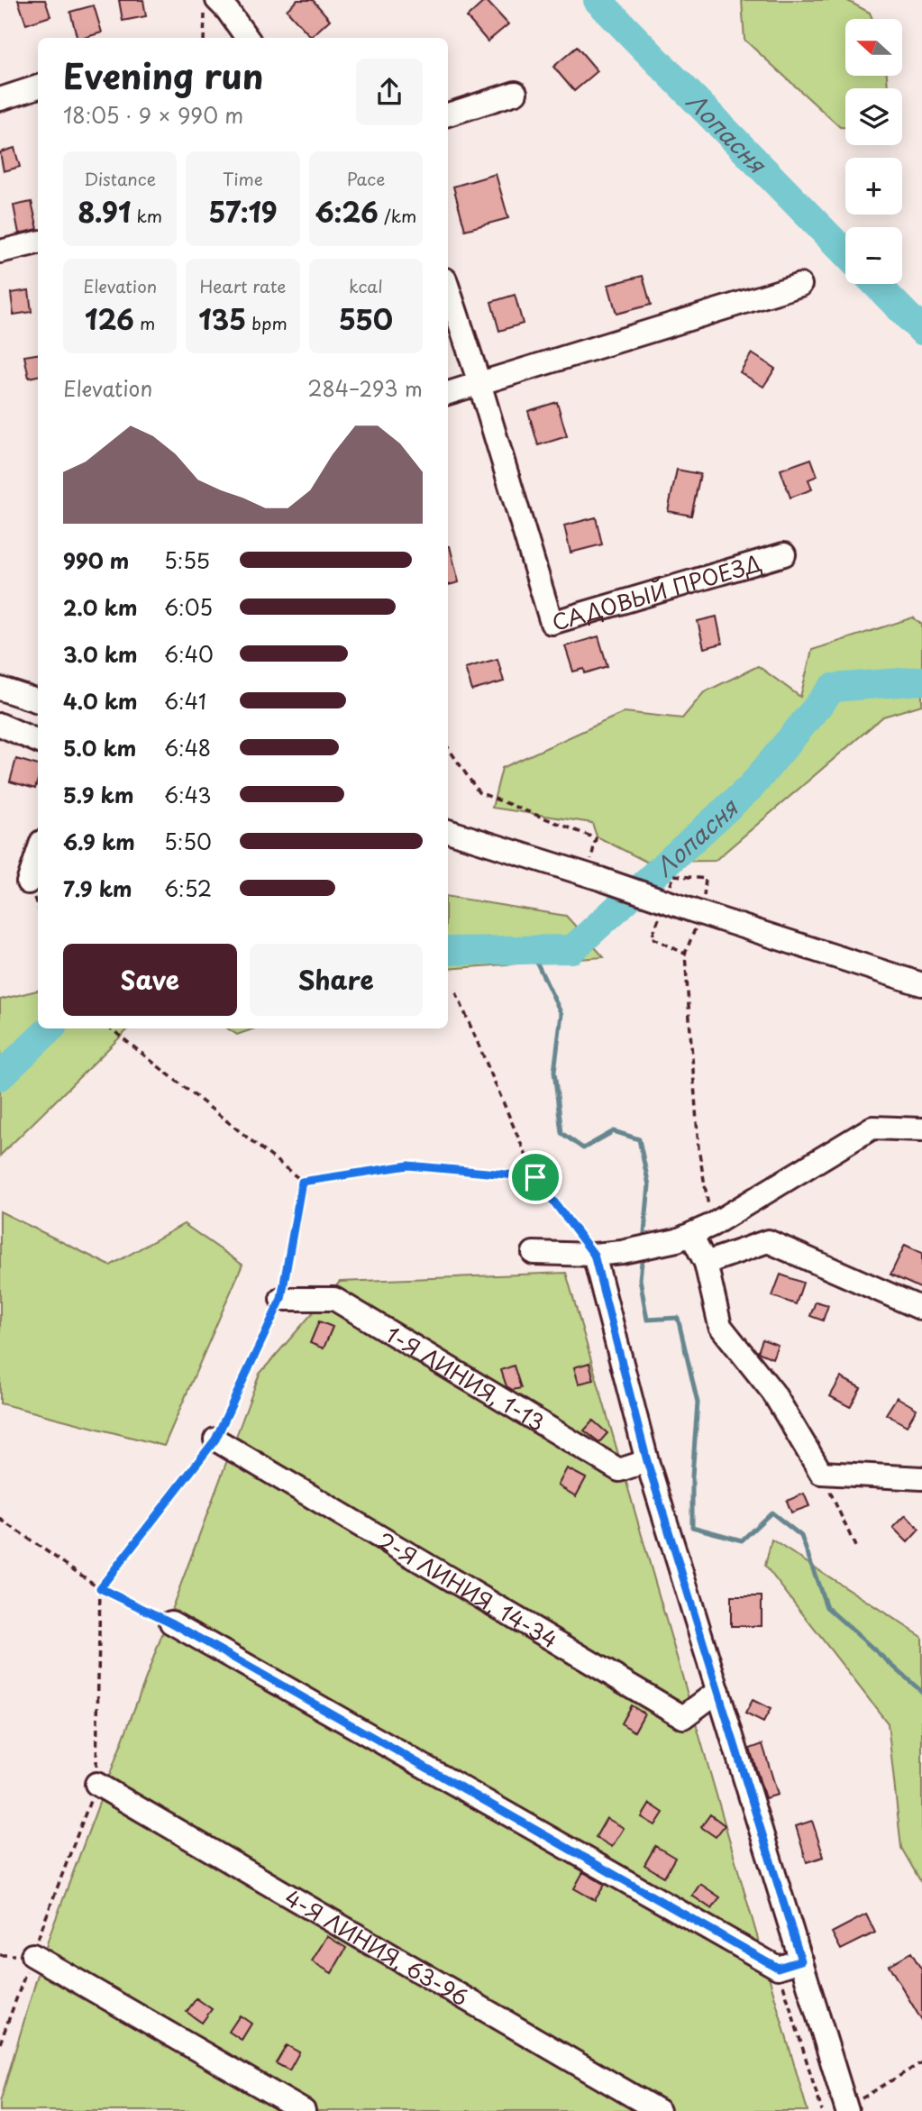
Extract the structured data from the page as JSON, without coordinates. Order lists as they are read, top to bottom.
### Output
{
  "streets": {
    "street": [
      "САДОВЫЙ ПРОЕЗД",
      "1-Я ЛИНИЯ, 1-13",
      "2-Я ЛИНИЯ, 14-34",
      "4-Я ЛИНИЯ, 63-96"
    ]
  },
  "water": ["Лопасня"],
  "north": "left",
  "page": {
    "map_buttons": ["+", "−"],
    "heading": ["Evening run", "18:05 · 9 × 990 m"],
    "stats": [
      ["Distance", "8.91 km"],
      ["Time", "57:19"],
      ["Pace", "6:26 /km"],
      ["Elevation", "126 m"],
      ["Heart rate", "135 bpm"],
      ["kcal", "550"]
    ],
    "chart": ["Elevation", "284–293 m"],
    "list": [
      {
        "name": "990 m",
        "note": "5:55"
      },
      {
        "name": "2.0 km",
        "note": "6:05"
      },
      {
        "name": "3.0 km",
        "note": "6:40"
      },
      {
        "name": "4.0 km",
        "note": "6:41"
      },
      {
        "name": "5.0 km",
        "note": "6:48"
      },
      {
        "name": "5.9 km",
        "note": "6:43"
      },
      {
        "name": "6.9 km",
        "note": "5:50"
      },
      {
        "name": "7.9 km",
        "note": "6:52"
      }
    ],
    "buttons": ["Save", "Share"]
  }
}
